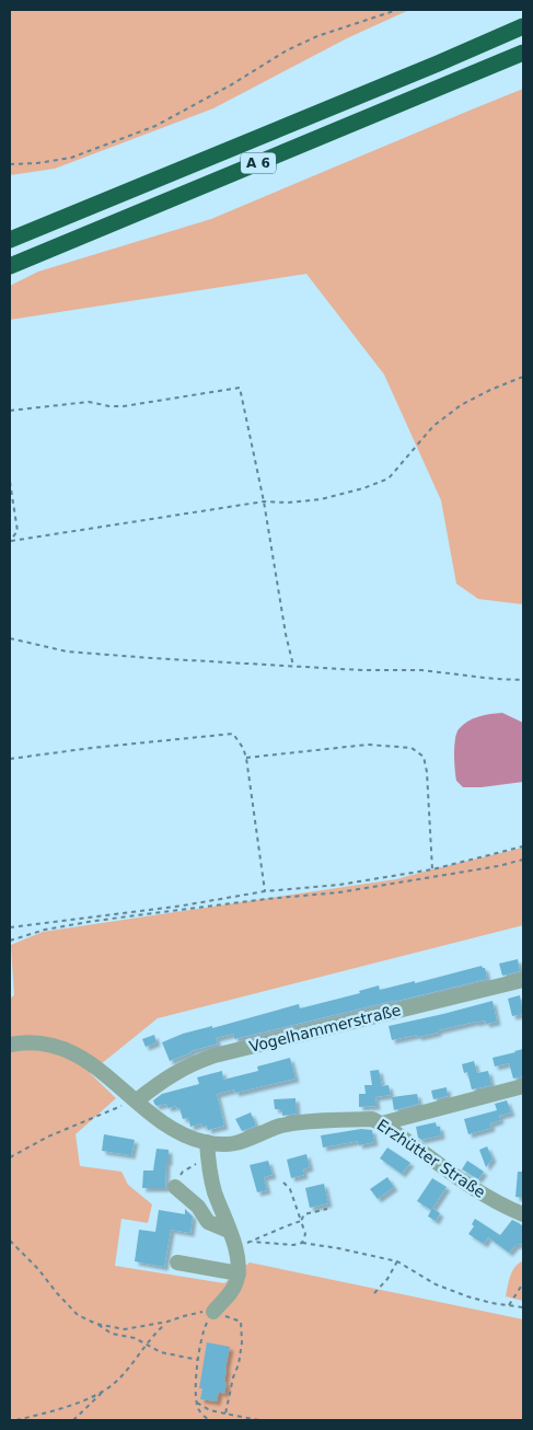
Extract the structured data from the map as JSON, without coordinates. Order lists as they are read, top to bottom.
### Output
{
  "streets": {
    "highway": ["A 6"],
    "street": ["Vogelhammerstraße", "Erzhütter Straße"]
  },
  "crossings": [
    ["Vogelhammerstraße", "Erzhütter Straße"]
  ]
}
